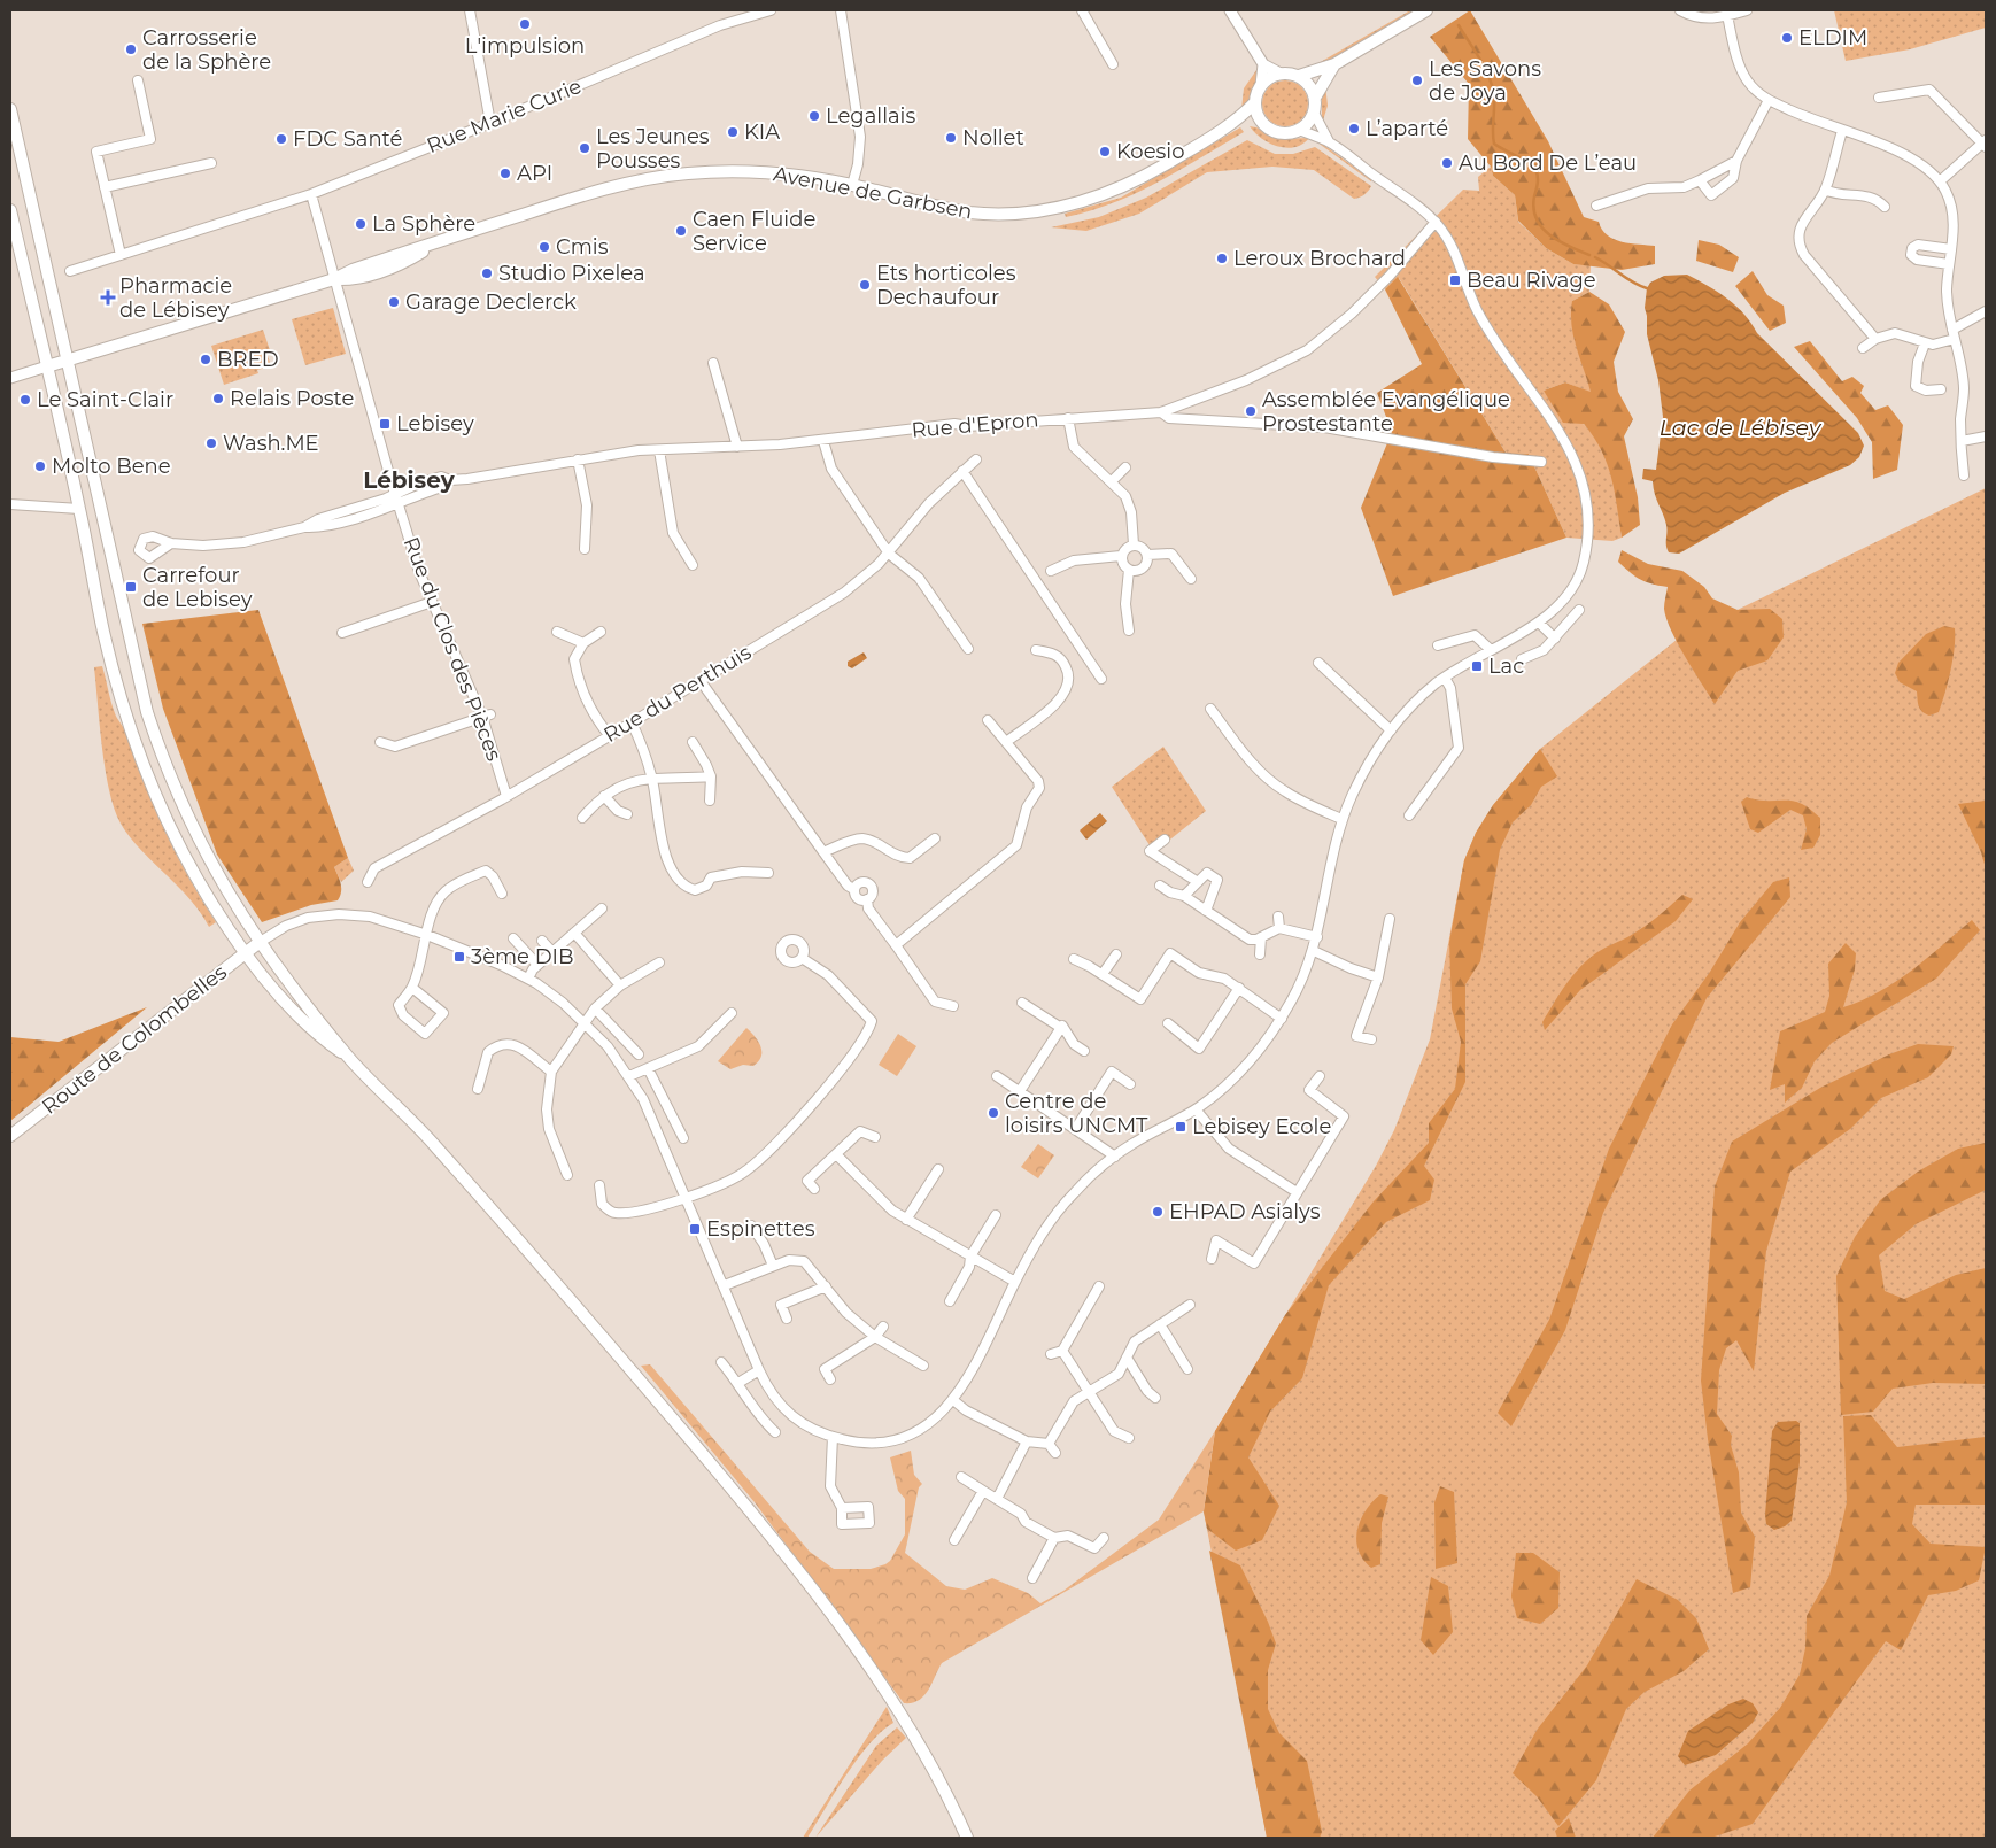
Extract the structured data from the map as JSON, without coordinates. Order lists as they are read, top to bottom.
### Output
{
  "streets": {
    "main road": ["Avenue de Garbsen", "Route de Colombelles"],
    "street": [
      "Rue Marie Curie",
      "Rue d'Epron",
      "Rue du Clos des Pièces",
      "Rue du Perthuis"
    ]
  },
  "crossings": [
    ["Rue Marie Curie", "Rue du Clos des Pièces"],
    ["Avenue de Garbsen", "Rue du Clos des Pièces"],
    ["Rue d'Epron", "Rue du Clos des Pièces"],
    ["Rue du Clos des Pièces", "Rue du Perthuis"]
  ],
  "districts": ["Lébisey"],
  "water": ["Lac de Lébisey"],
  "places": {
    "other": [
      "L'impulsion",
      "ELDIM",
      "Carrosserie de la Sphère",
      "Les Savons de Joya",
      "Legallais",
      "L’aparté",
      "KIA",
      "Nollet",
      "FDC Santé",
      "Les Jeunes Pousses",
      "Koesio",
      "Au Bord De L’eau",
      "API",
      "La Sphère",
      "Caen Fluide Service",
      "Cmis",
      "Leroux Brochard",
      "Studio Pixelea",
      "Ets horticoles Dechaufour",
      "Garage Declerck",
      "BRED",
      "Relais Poste",
      "Le Saint-Clair",
      "Assemblée Evangélique Prostestante",
      "Wash.ME",
      "Molto Bene",
      "Centre de loisirs UNCMT",
      "EHPAD Asialys"
    ],
    "transit": [
      "Beau Rivage",
      "Lebisey",
      "Carrefour de Lebisey",
      "Lac",
      "3ème DIB",
      "Lebisey Ecole",
      "Espinettes"
    ],
    "health": ["Pharmacie de Lébisey"]
  }
}
